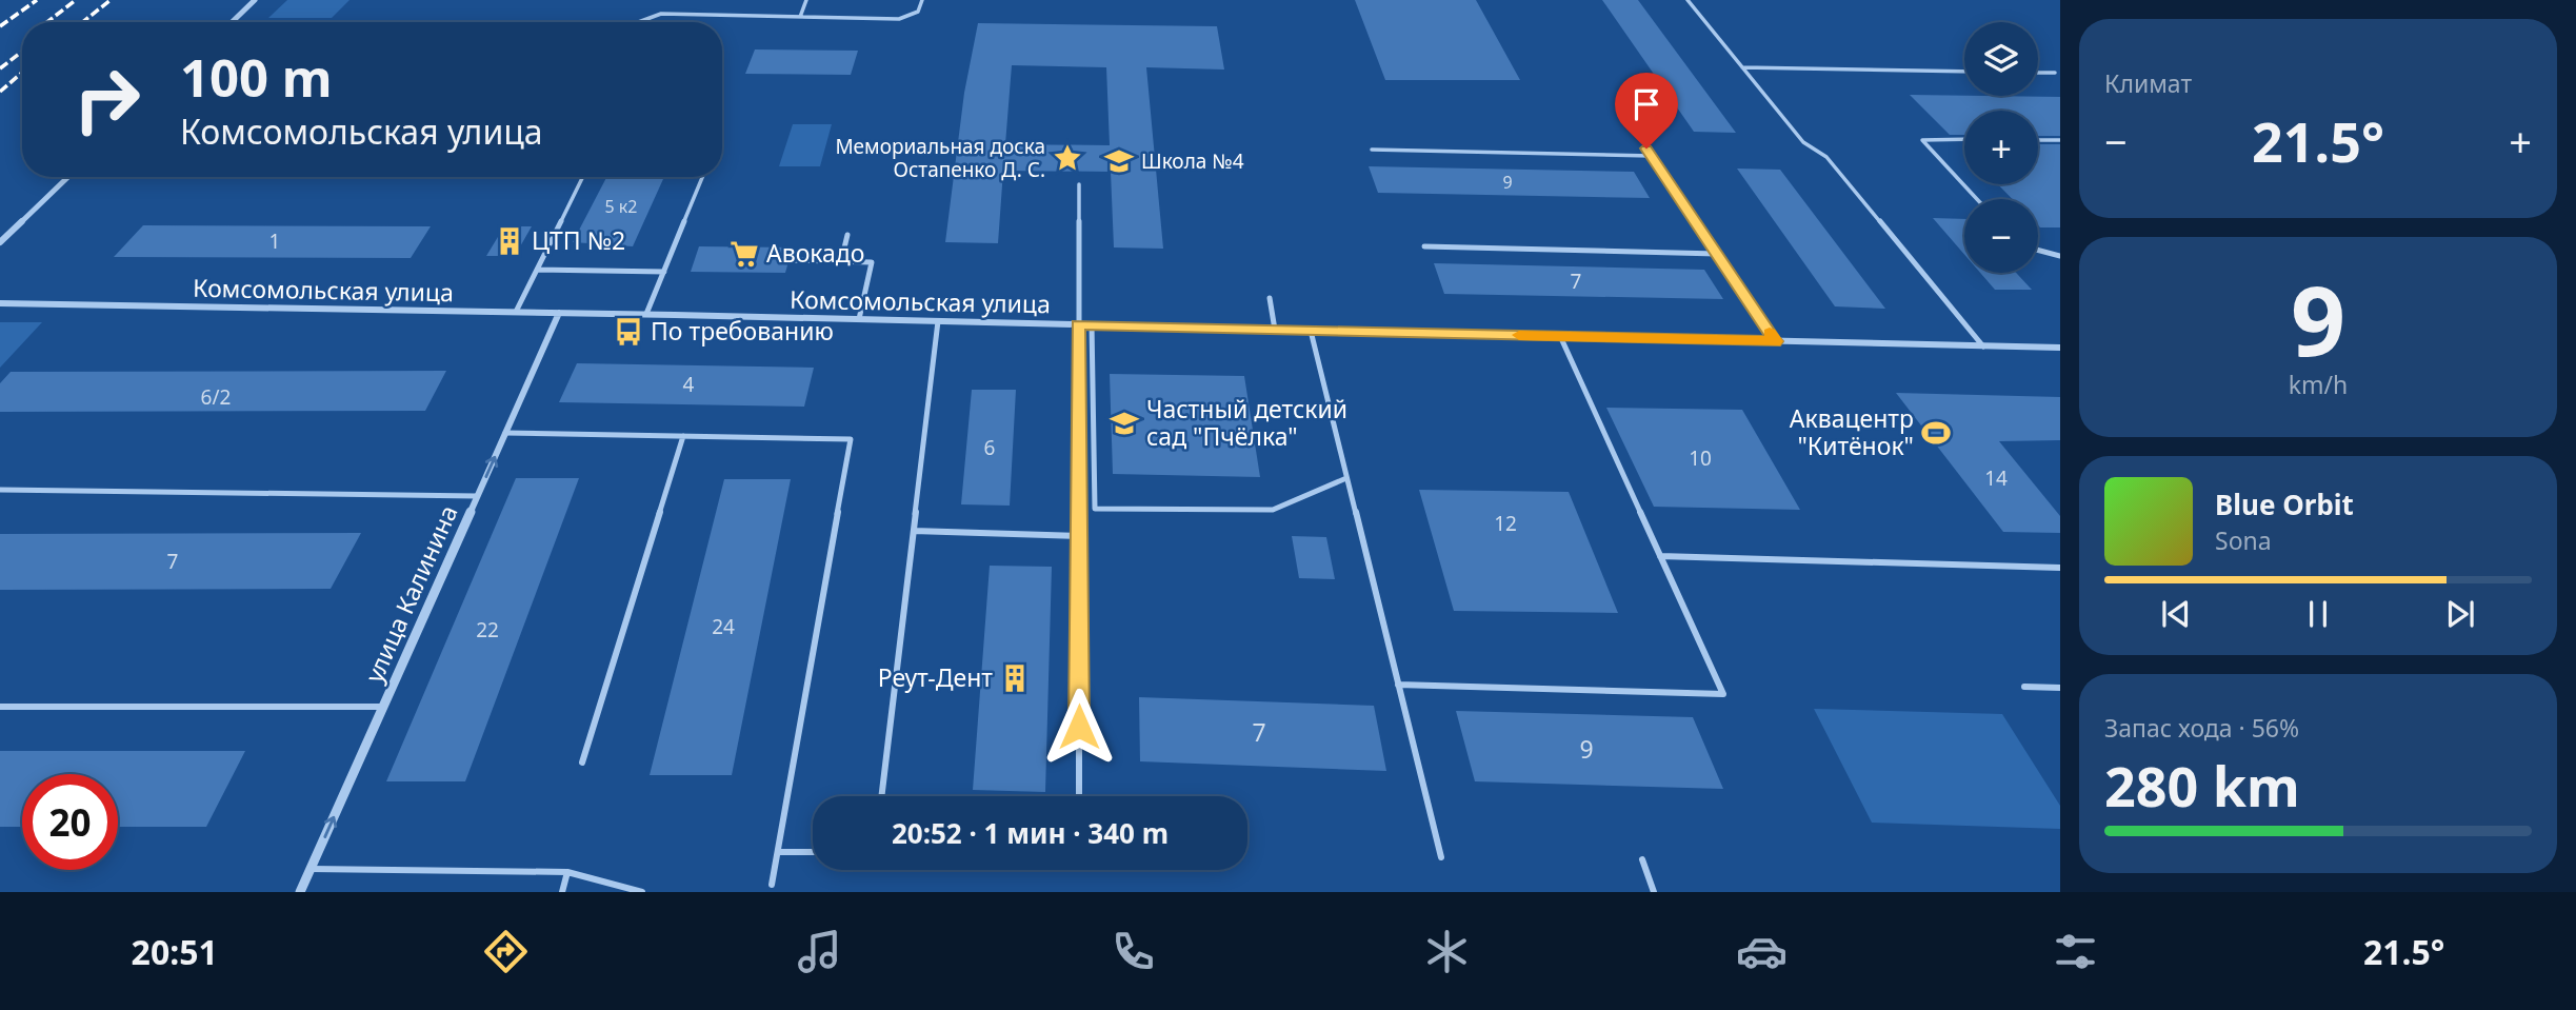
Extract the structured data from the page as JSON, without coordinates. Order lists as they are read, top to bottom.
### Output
{
  "streets": {
    "street": ["Комсомольская улица", "улица Калинина"]
  },
  "crossings": [
    ["Комсомольская улица", "улица Калинина"]
  ],
  "one_way": ["улица Калинина"],
  "places": {
    "place": ["Мемориальная доска Остапенко Д. С."],
    "school or university": ["Школа №4", "Частный детский сад \"Пчёлка\""],
    "building": ["ЦТП №2", "Реут-Дент"],
    "supermarket": ["Авокадо"],
    "bus stop": ["По требованию"],
    "sports": ["Аквацентр \"Китёнок\""]
  },
  "house_numbers": [
    "9",
    "5 к2",
    "1",
    "7",
    "4",
    "6/2",
    "6",
    "10",
    "14",
    "12",
    "7",
    "24",
    "22",
    "7",
    "9"
  ],
  "page": {
    "tile": [
      "Климат",
      ["9", "km/h"],
      ["Запас хода · 56%", "280 km"]
    ],
    "map_buttons": ["+", "−"],
    "turn": ["100 m", "Комсомольская улица"],
    "heat": ["−", "21.5°", "+"],
    "song": ["Blue Orbit", "Sona"],
    "limit": "20",
    "trip": "20:52 · 1 мин · 340 m",
    "tabs": ["20:51", "21.5°"]
  }
}
